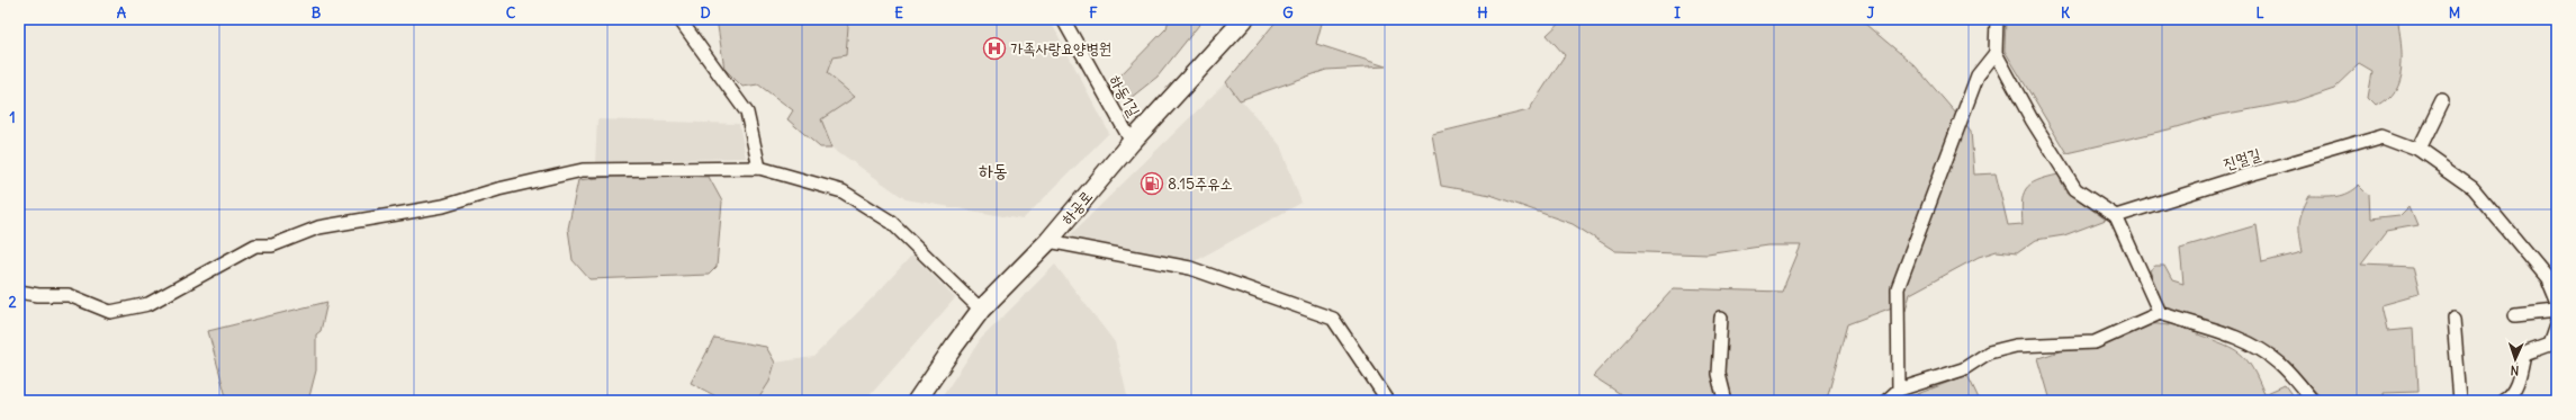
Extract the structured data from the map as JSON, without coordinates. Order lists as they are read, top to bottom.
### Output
{
  "streets": {
    "main road": ["하공로"],
    "street": ["하동1길", "진멀길"]
  },
  "crossings": [
    ["하동1길", "하공로"]
  ],
  "districts": ["하동"],
  "places": {
    "hospital": ["가족사랑요양병원"],
    "fuel station": ["8.15주유소"]
  },
  "north": "bottom",
  "grid": {
    "columns": [
      "A",
      "B",
      "C",
      "D",
      "E",
      "F",
      "G",
      "H",
      "I",
      "J",
      "K",
      "L",
      "M"
    ],
    "rows": ["1", "2"]
  }
}
